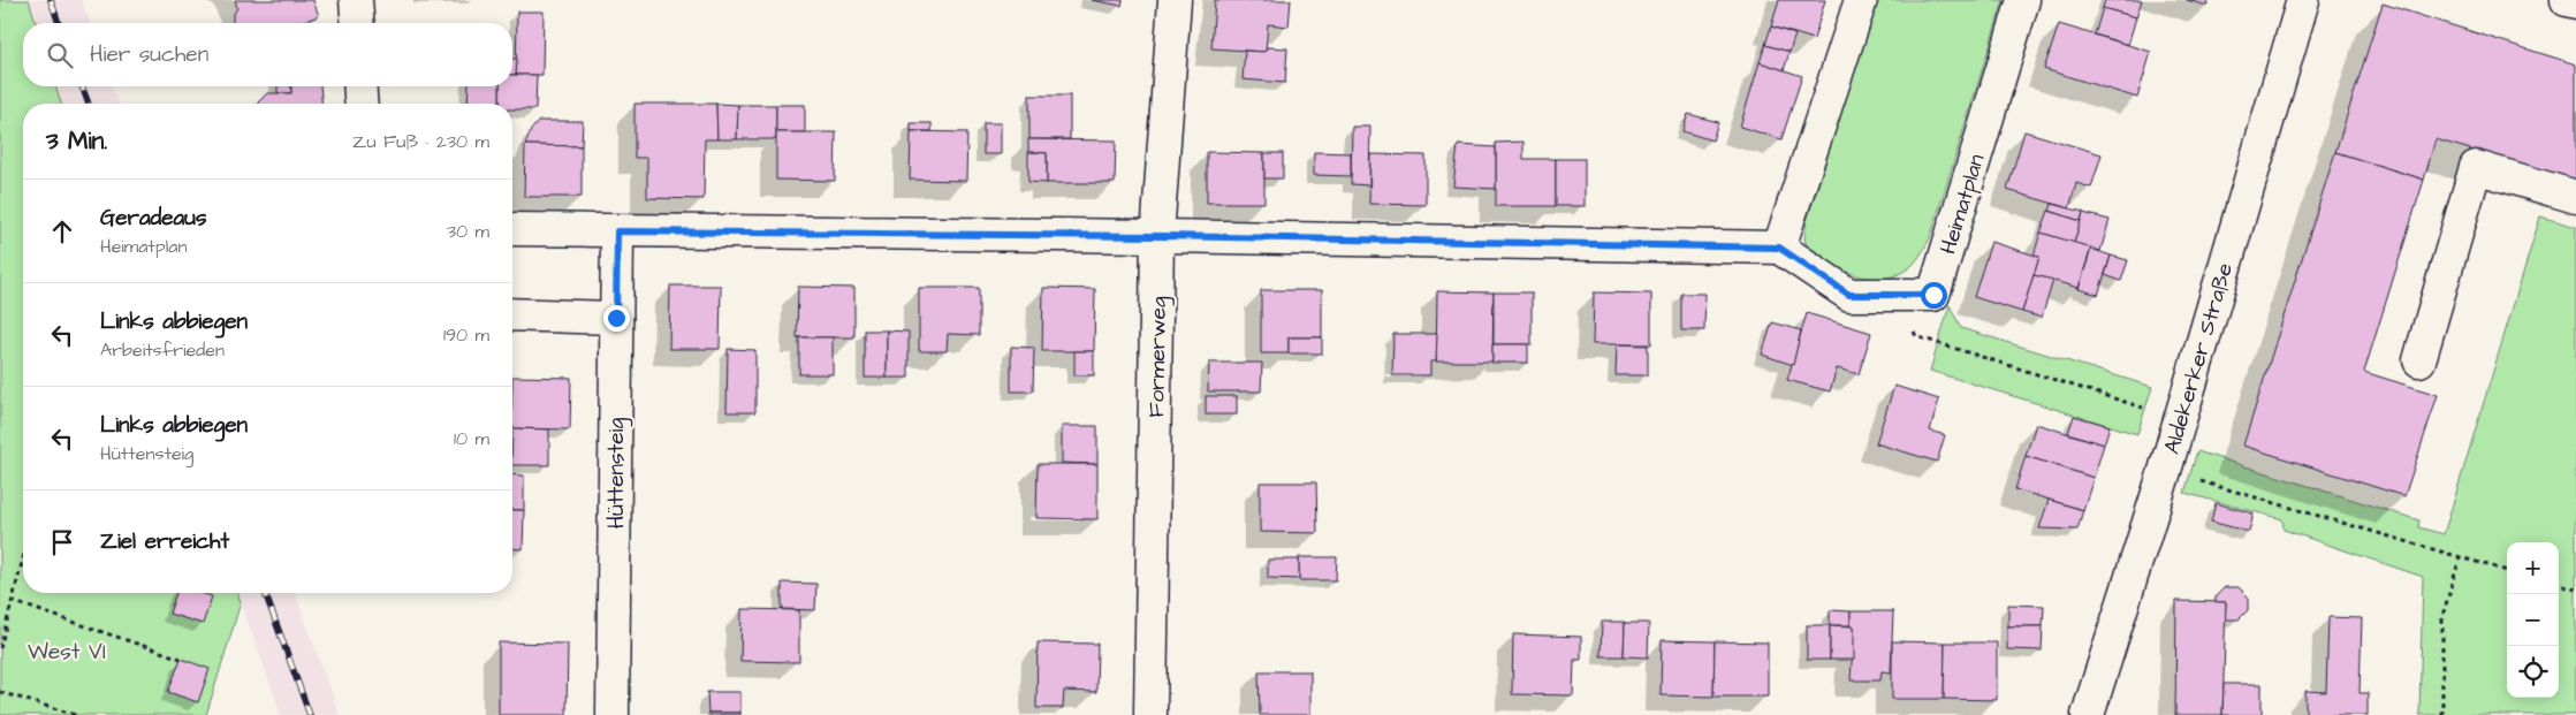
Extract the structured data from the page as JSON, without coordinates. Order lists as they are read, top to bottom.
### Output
{
  "streets": {
    "street": [
      "Heimatplan",
      "Formerweg",
      "Aldekerker Straße",
      "Hüttensteig"
    ]
  },
  "parks": ["West VI"],
  "page": {
    "search": "Hier suchen",
    "heading": ["3 Min.", "Zu Fuß · 230 m"],
    "list": [
      ["Geradeaus", "Heimatplan", "30 m"],
      ["Links abbiegen", "Arbeitsfrieden", "190 m"],
      ["Links abbiegen", "Hüttensteig", "10 m"],
      "Ziel erreicht"
    ],
    "map_buttons": ["+", "−"]
  }
}
